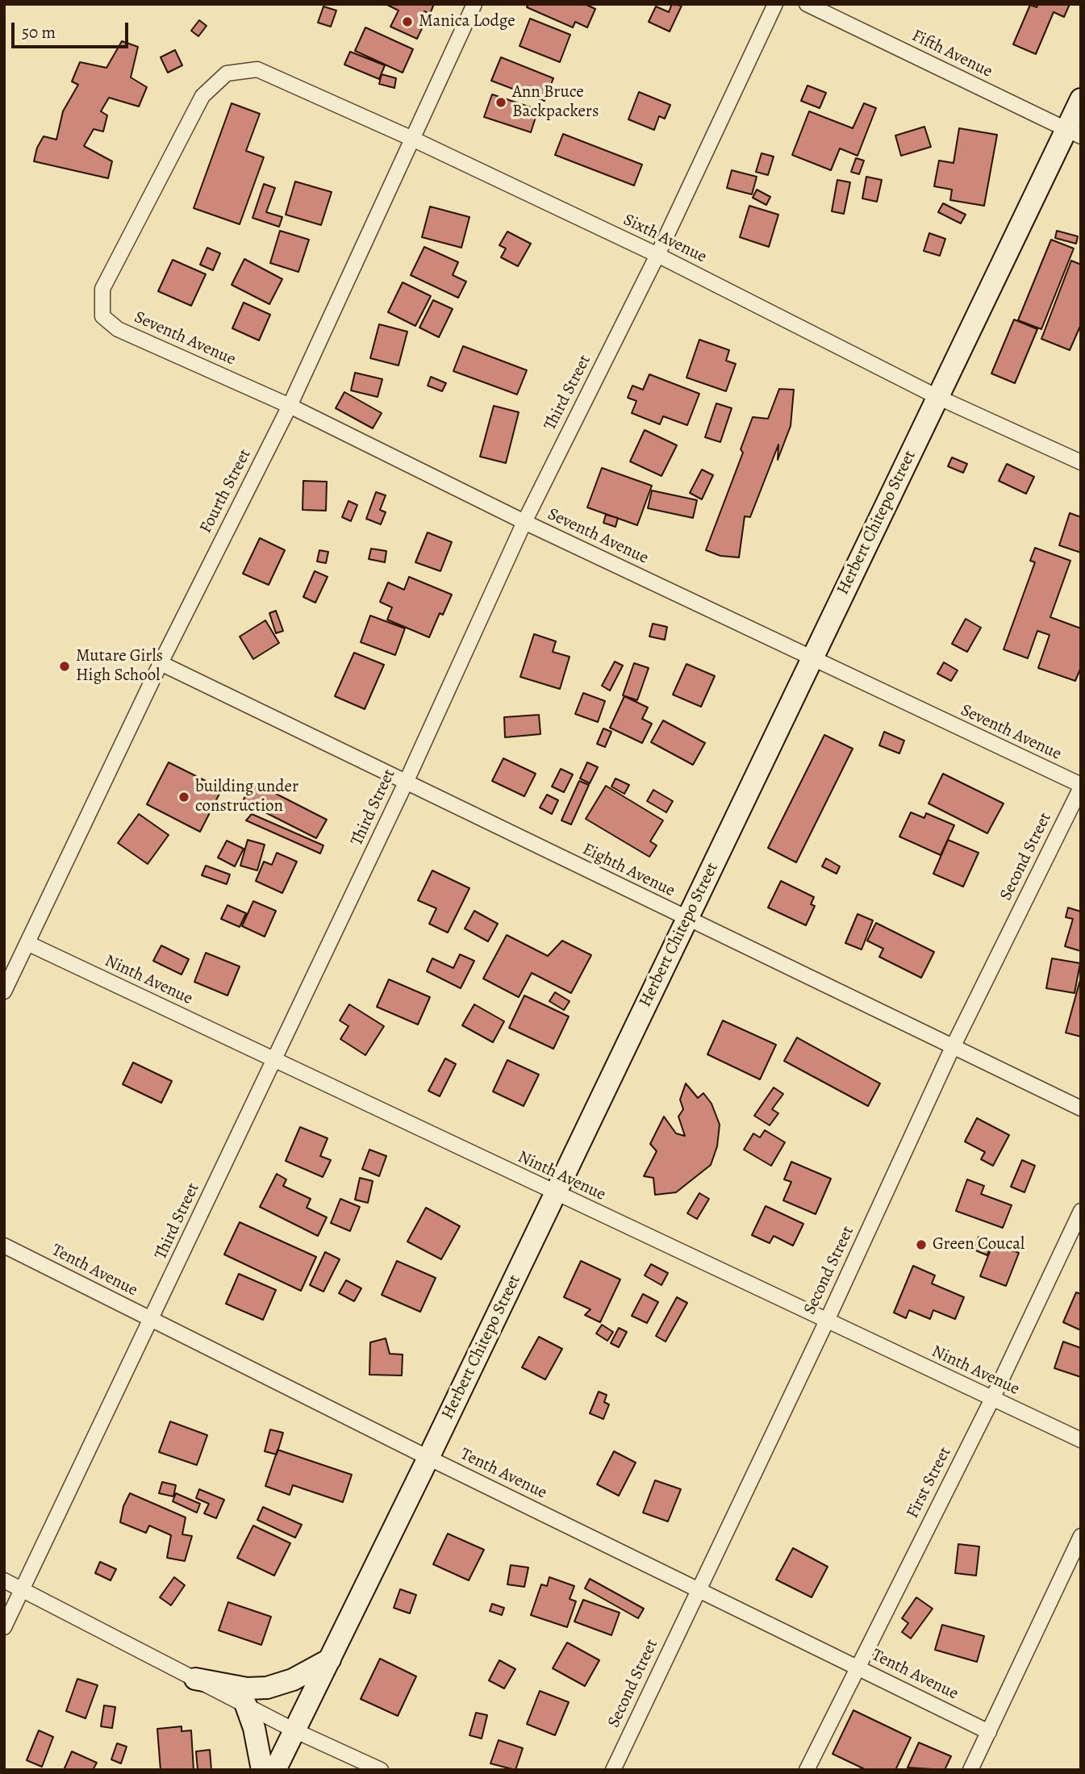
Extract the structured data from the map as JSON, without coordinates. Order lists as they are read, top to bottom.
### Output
{
  "streets": {
    "main road": ["Herbert Chitepo Street"],
    "street": [
      "Fifth Avenue",
      "Sixth Avenue",
      "Seventh Avenue",
      "Third Street",
      "Fourth Street",
      "Second Street",
      "Eighth Avenue",
      "Ninth Avenue",
      "Tenth Avenue",
      "First Street"
    ]
  },
  "crossings": [
    ["Fifth Avenue", "Herbert Chitepo Street"],
    ["Sixth Avenue", "Seventh Avenue"],
    ["Sixth Avenue", "Third Street"],
    ["Sixth Avenue", "Fourth Street"],
    ["Sixth Avenue", "Herbert Chitepo Street"],
    ["Seventh Avenue", "Third Street"],
    ["Seventh Avenue", "Fourth Street"],
    ["Seventh Avenue", "Herbert Chitepo Street"],
    ["Seventh Avenue", "Second Street"],
    ["Third Street", "Eighth Avenue"],
    ["Third Street", "Ninth Avenue"],
    ["Third Street", "Tenth Avenue"],
    ["Fourth Street", "Eighth Avenue"],
    ["Fourth Street", "Ninth Avenue"],
    ["Herbert Chitepo Street", "Eighth Avenue"],
    ["Herbert Chitepo Street", "Ninth Avenue"],
    ["Herbert Chitepo Street", "Tenth Avenue"],
    ["Second Street", "Eighth Avenue"],
    ["Second Street", "Ninth Avenue"],
    ["Second Street", "Tenth Avenue"],
    ["Ninth Avenue", "First Street"],
    ["Tenth Avenue", "First Street"]
  ],
  "places": [
    "Manica Lodge",
    "Ann Bruce Backpackers",
    "Mutare Girls High School",
    "building under construction",
    "Green Coucal"
  ],
  "scale_bar": "50 m"
}
